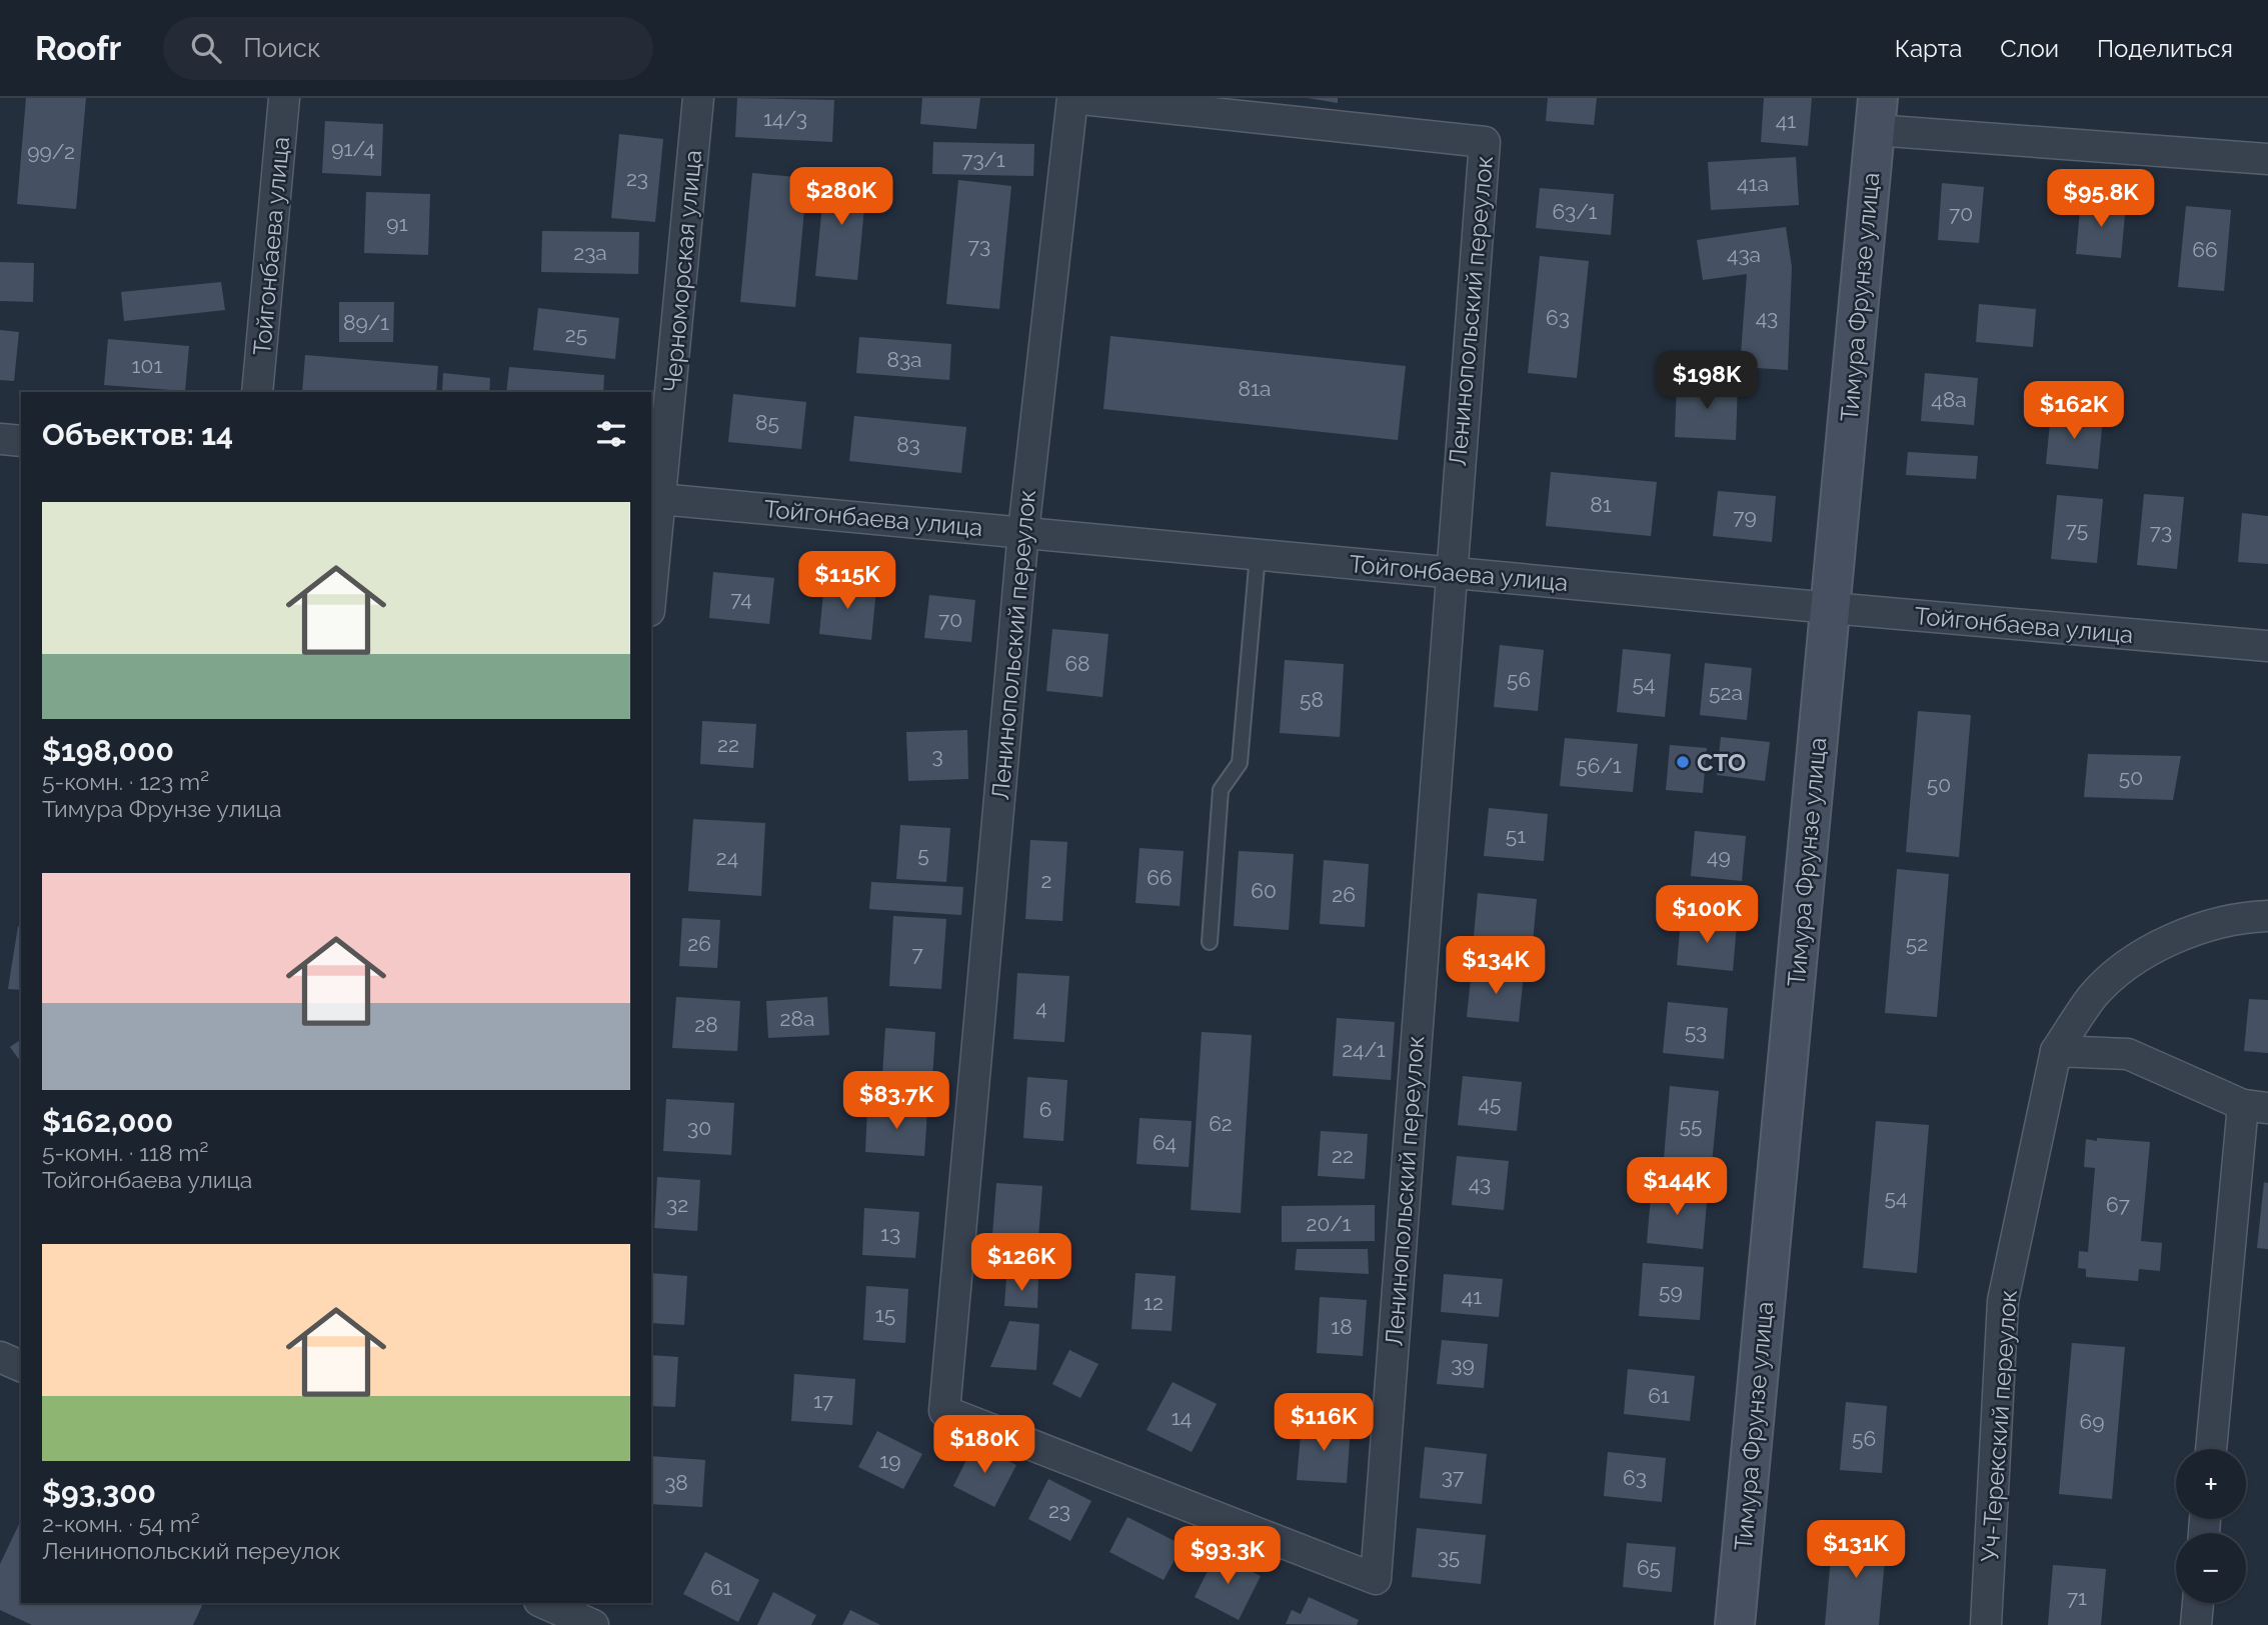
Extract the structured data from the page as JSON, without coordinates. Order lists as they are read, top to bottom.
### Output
{
  "streets": {
    "main road": ["Тимура Фрунзе улица"],
    "street": [
      "Тойгонбаева улица",
      "Черноморская улица",
      "Ленинопольский переулок",
      "Уч-Терекский переулок"
    ]
  },
  "crossings": [
    ["Тойгонбаева улица", "Черноморская улица"],
    ["Тойгонбаева улица", "Тимура Фрунзе улица"],
    ["Тойгонбаева улица", "Ленинопольский переулок"]
  ],
  "places": ["СТО"],
  "house_numbers": [
    "14/3",
    "41",
    "91/4",
    "99/2",
    "73/1",
    "23",
    "41а",
    "63/1",
    "70",
    "91",
    "73",
    "66",
    "23а",
    "43а",
    "63",
    "43",
    "89/1",
    "25",
    "83а",
    "101",
    "81а",
    "48а",
    "85",
    "83",
    "81",
    "79",
    "75",
    "73",
    "74",
    "70",
    "68",
    "56",
    "54",
    "52а",
    "58",
    "22",
    "3",
    "56/1",
    "50",
    "50",
    "51",
    "5",
    "49",
    "24",
    "66",
    "2",
    "60",
    "26",
    "26",
    "52",
    "7",
    "4",
    "28а",
    "28",
    "53",
    "24/1",
    "45",
    "6",
    "62",
    "55",
    "30",
    "64",
    "22",
    "43",
    "54",
    "32",
    "67",
    "20/1",
    "13",
    "59",
    "41",
    "12",
    "15",
    "18",
    "39",
    "61",
    "17",
    "14",
    "69",
    "56",
    "19",
    "37",
    "63",
    "38",
    "23",
    "35",
    "65",
    "61",
    "71"
  ],
  "page": {
    "header": "Roofr",
    "search": "Поиск",
    "nav": ["Карта", "Слои", "Поделиться"],
    "price": [
      "$280K",
      "$95.8K",
      "$198K",
      "$162K",
      "$115K",
      "$100K",
      "$134K",
      "$83.7K",
      "$144K",
      "$126K",
      "$116K",
      "$180K",
      "$131K",
      "$93.3K"
    ],
    "heading": "Объектов: 14",
    "list": [
      {
        "name": "$198,000",
        "note": "5-комн. · 123 m² · Тимура Фрунзе улица"
      },
      {
        "name": "$162,000",
        "note": "5-комн. · 118 m² · Тойгонбаева улица"
      },
      {
        "name": "$93,300",
        "note": "2-комн. · 54 m² · Ленинопольский переулок"
      }
    ],
    "map_buttons": ["+", "−"]
  }
}
